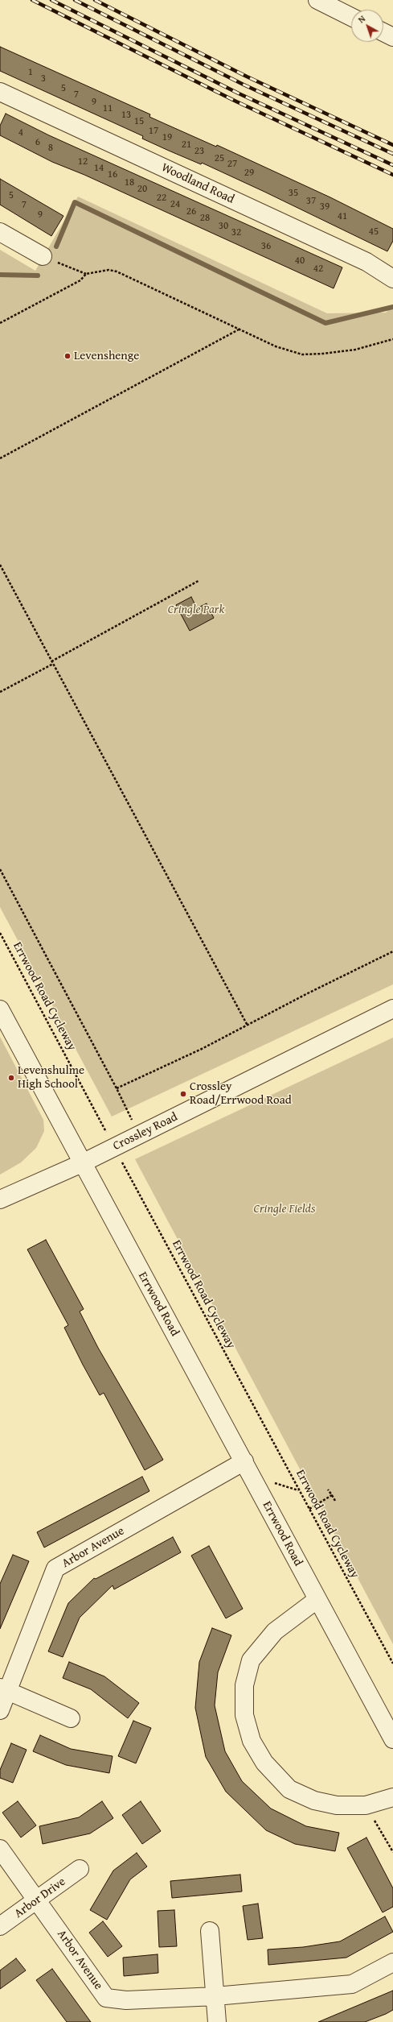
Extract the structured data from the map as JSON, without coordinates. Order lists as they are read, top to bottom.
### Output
{
  "streets": {
    "street": [
      "Woodland Road",
      "Crossley Road",
      "Errwood Road",
      "Arbor Avenue",
      "Arbor Drive"
    ],
    "path": ["Errwood Road Cycleway"]
  },
  "crossings": [
    ["Errwood Road Cycleway", "Crossley Road"],
    ["Crossley Road", "Errwood Road"],
    ["Errwood Road", "Arbor Avenue"],
    ["Arbor Avenue", "Arbor Drive"]
  ],
  "parks": ["Cringle Park", "Cringle Fields"],
  "places": ["Levenshenge", "Levenshulme High School", "Crossley Road/Errwood Road"],
  "house_numbers": [
    "1",
    "3",
    "5",
    "7",
    "9",
    "11",
    "13",
    "15",
    "17",
    "4",
    "19",
    "6",
    "21",
    "8",
    "23",
    "25",
    "12",
    "27",
    "14",
    "29",
    "16",
    "18",
    "20",
    "35",
    "5",
    "22",
    "37",
    "24",
    "7",
    "39",
    "26",
    "9",
    "41",
    "28",
    "30",
    "45",
    "32",
    "36",
    "40",
    "42"
  ],
  "north": "top left"
}
